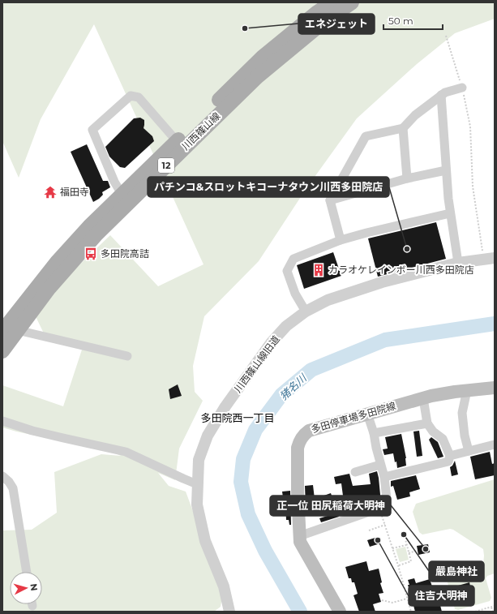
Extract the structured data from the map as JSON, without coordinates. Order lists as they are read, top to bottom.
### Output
{
  "streets": {
    "main road": ["川西篠山線", "12", "多田停車場多田院線"],
    "street": ["川西篠山線旧道"]
  },
  "districts": ["多田院西一丁目"],
  "water": ["猪名川"],
  "places": {
    "other": [
      "エネジェット",
      "パチンコ&スロットキコーナタウン川西多田院店",
      "嚴島神社",
      "住吉大明神",
      "正一位 田尻稲荷大明神"
    ],
    "temple": ["福田寺"],
    "bus stop": ["多田院高詰"],
    "building": ["カラオケレインボー川西多田院店"]
  },
  "scale_bar": "50 m",
  "north": "right"
}
